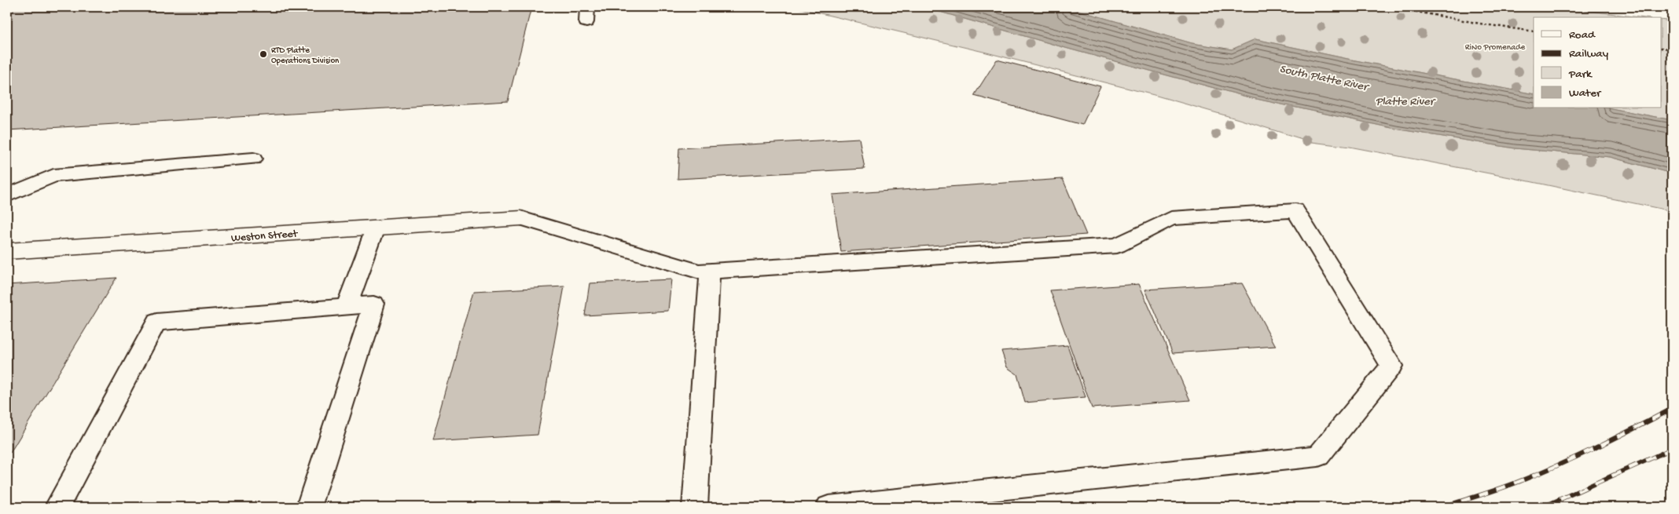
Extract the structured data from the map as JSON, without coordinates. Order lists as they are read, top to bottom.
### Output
{
  "streets": {
    "street": ["Weston Street"]
  },
  "water": ["South Platte River", "Platte River"],
  "parks": ["RiNo Promenade"],
  "places": ["RTD Platte Operations Division"],
  "legend": [
    "Road",
    "Railway",
    "Park",
    "Water"
  ]
}
